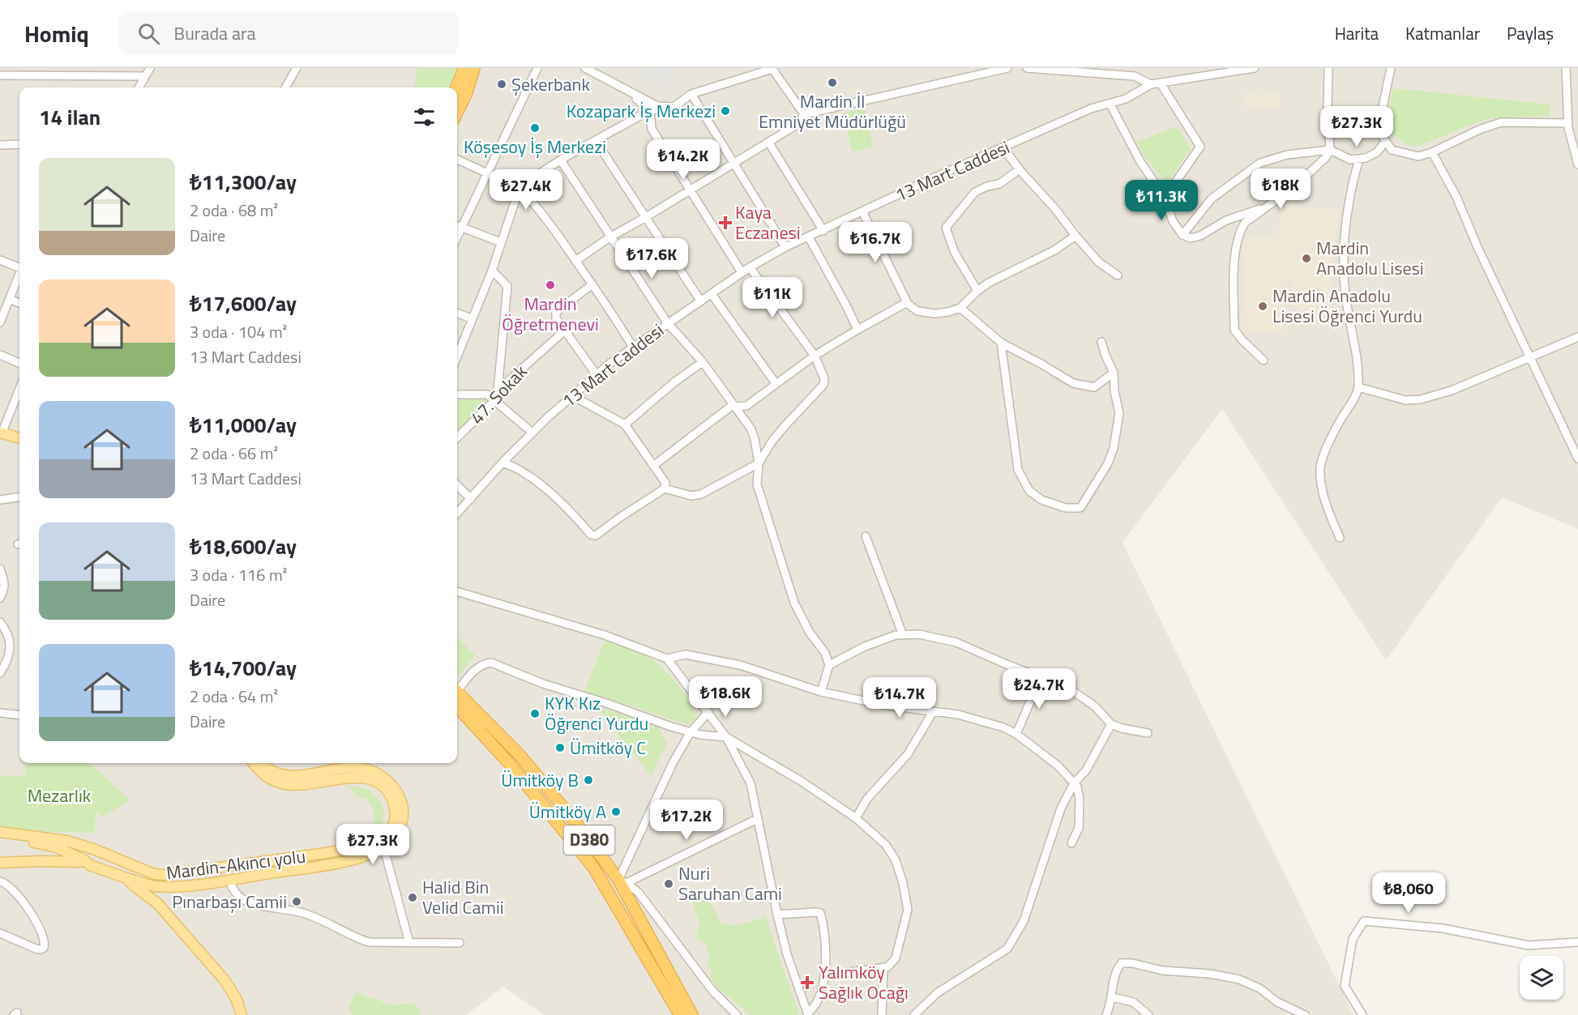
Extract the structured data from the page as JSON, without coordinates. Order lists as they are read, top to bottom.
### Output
{
  "streets": {
    "highway": ["D380"],
    "main road": ["Mardin-Akıncı yolu"],
    "street": ["13 Mart Caddesi", "47. Sokak"]
  },
  "parks": ["Mezarlık"],
  "places": {
    "other": [
      "Mardin İl Emniyet Müdürlüğü",
      "Şekerbank",
      "Kozapark İş Merkezi",
      "Köşesoy İş Merkezi",
      "Mardin Anadolu Lisesi",
      "Mardin Öğretmenevi",
      "Mardin Anadolu Lisesi Öğrenci Yurdu",
      "KYK Kız Öğrenci Yurdu",
      "Ümitköy C",
      "Ümitköy B",
      "Ümitköy A",
      "Nuri Saruhan Cami",
      "Halid Bin Velid Camii",
      "Pınarbaşı Camii"
    ],
    "health": ["Kaya Eczanesi", "Yalımköy Sağlık Ocağı"]
  },
  "page": {
    "header": "Homiq",
    "search": "Burada ara",
    "nav": ["Harita", "Katmanlar", "Paylaş"],
    "heading": "14 ilan",
    "price": [
      "₺27.3K",
      "₺14.2K",
      "₺18K",
      "₺27.4K",
      "₺11.3K",
      "₺16.7K",
      "₺17.6K",
      "₺11K",
      "₺24.7K",
      "₺18.6K",
      "₺14.7K",
      "₺17.2K",
      "₺27.3K",
      "₺8,060"
    ],
    "list": [
      {
        "name": "₺11,300/ay",
        "note": "2 oda · 68 m² · Daire"
      },
      {
        "name": "₺17,600/ay",
        "note": "3 oda · 104 m² · 13 Mart Caddesi"
      },
      {
        "name": "₺11,000/ay",
        "note": "2 oda · 66 m² · 13 Mart Caddesi"
      },
      {
        "name": "₺18,600/ay",
        "note": "3 oda · 116 m² · Daire"
      },
      {
        "name": "₺14,700/ay",
        "note": "2 oda · 64 m² · Daire"
      }
    ]
  }
}
